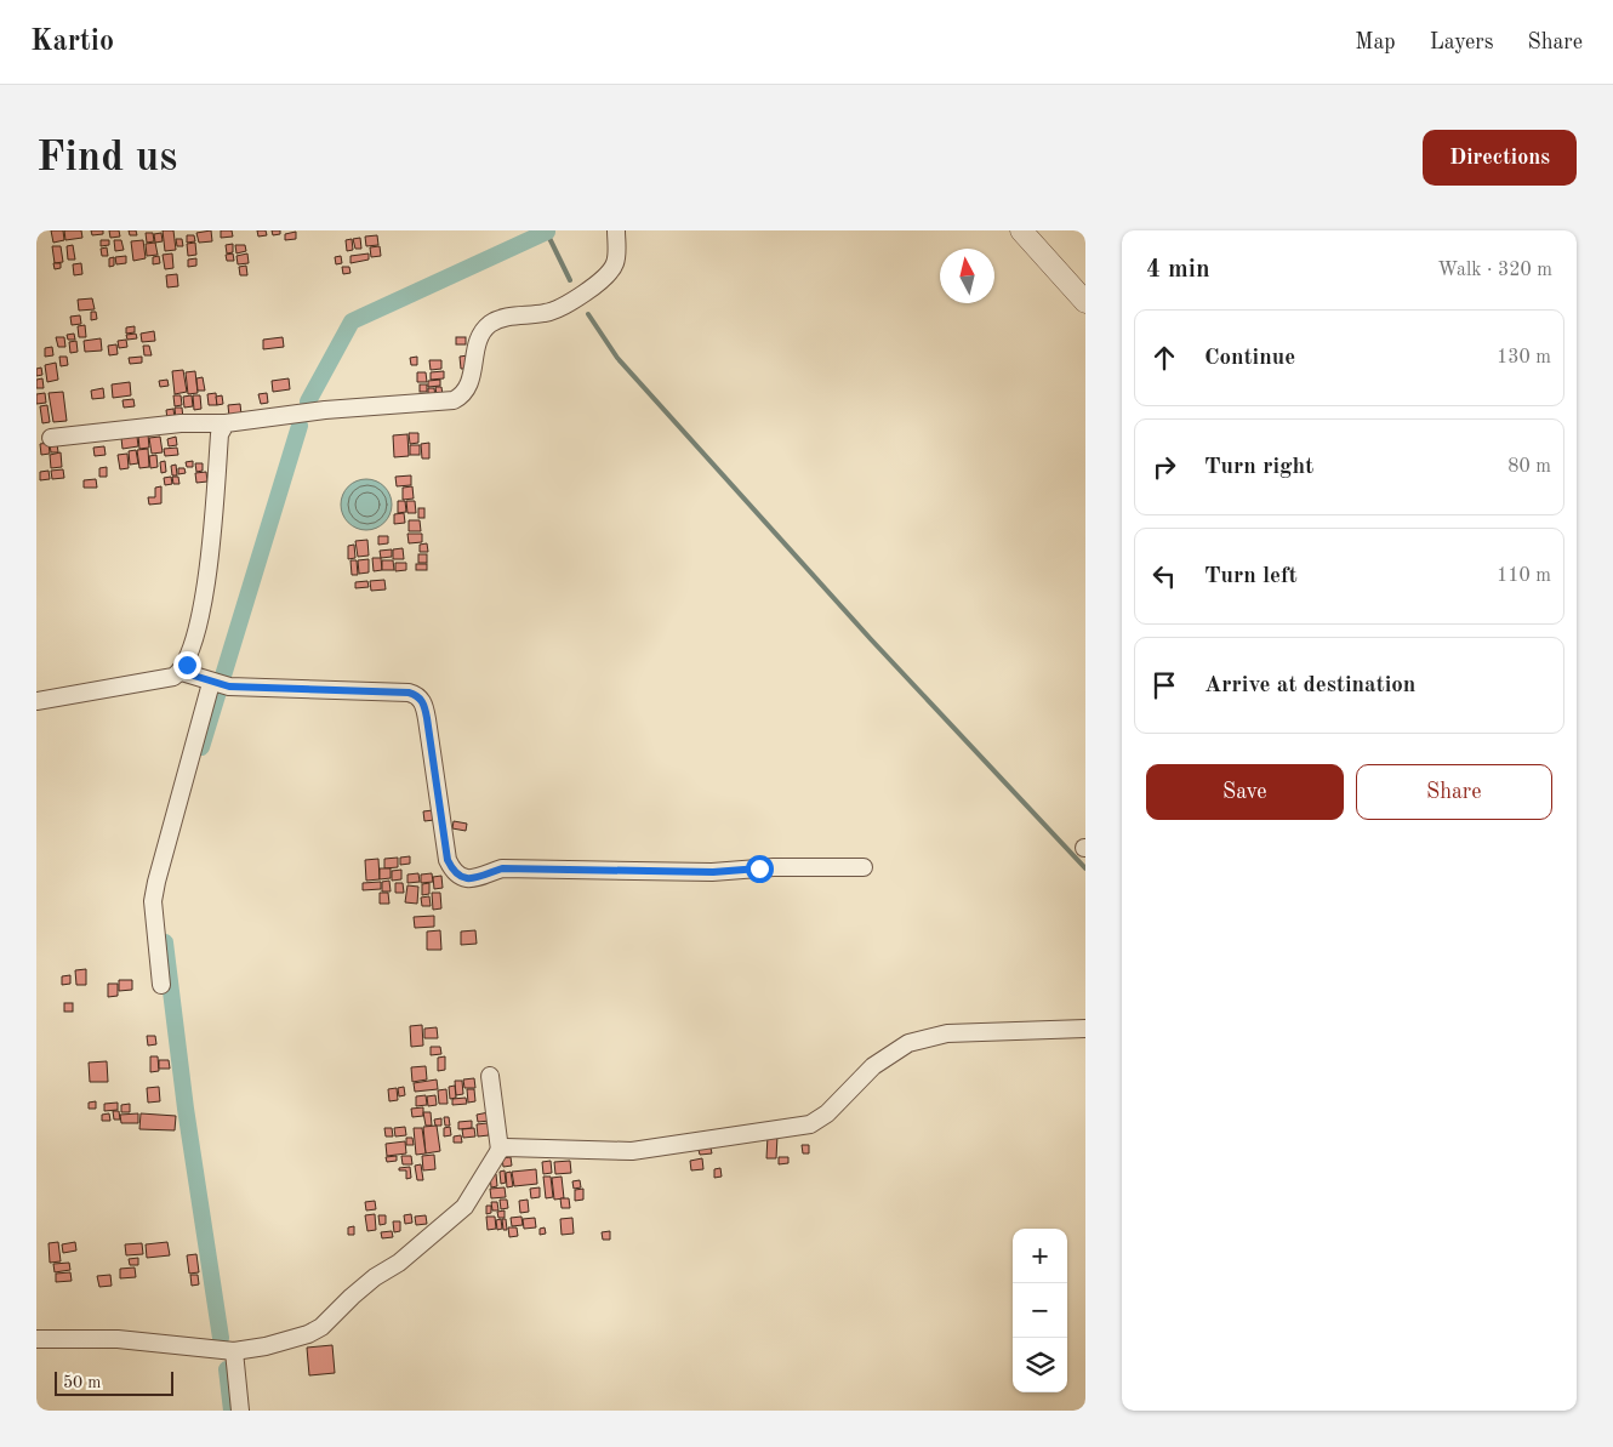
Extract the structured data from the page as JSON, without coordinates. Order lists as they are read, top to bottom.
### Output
{
  "scale_bar": "50 m",
  "north": "top",
  "page": {
    "header": "Kartio",
    "nav": ["Map", "Layers", "Share"],
    "buttons": [
      "Directions",
      ["Save", "Share"]
    ],
    "title": "Find us",
    "heading": ["4 min", "Walk · 320 m"],
    "list": [
      ["Continue", "130 m"],
      ["Turn right", "80 m"],
      ["Turn left", "110 m"],
      "Arrive at destination"
    ],
    "map_buttons": ["+", "−"],
    "scale": "50 m"
  }
}
